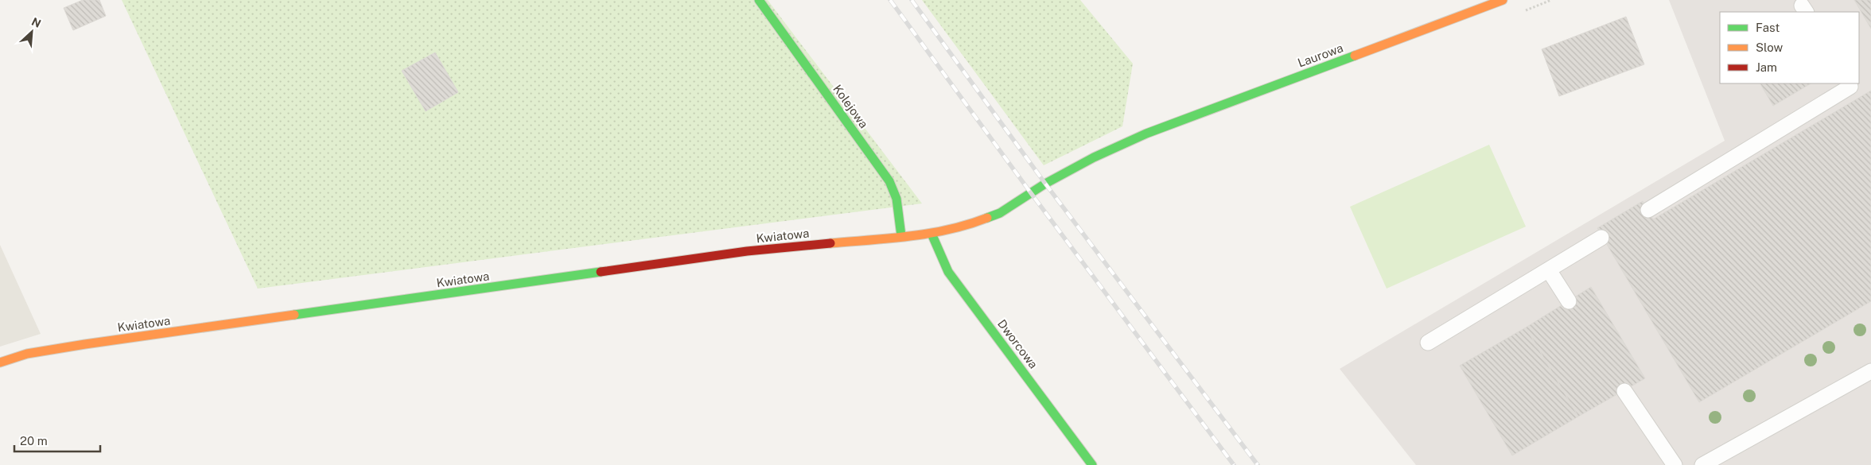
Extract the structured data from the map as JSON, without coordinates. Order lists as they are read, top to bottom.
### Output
{
  "streets": {
    "street": [
      "Laurowa",
      "Kolejowa",
      "Kwiatowa",
      "Dworcowa"
    ]
  },
  "crossings": [
    ["Laurowa", "Kwiatowa"],
    ["Laurowa", "Dworcowa"],
    ["Kolejowa", "Kwiatowa"],
    ["Kwiatowa", "Dworcowa"]
  ],
  "legend": ["Fast", "Slow", "Jam"],
  "scale_bar": "20 m",
  "north": "top right"
}
